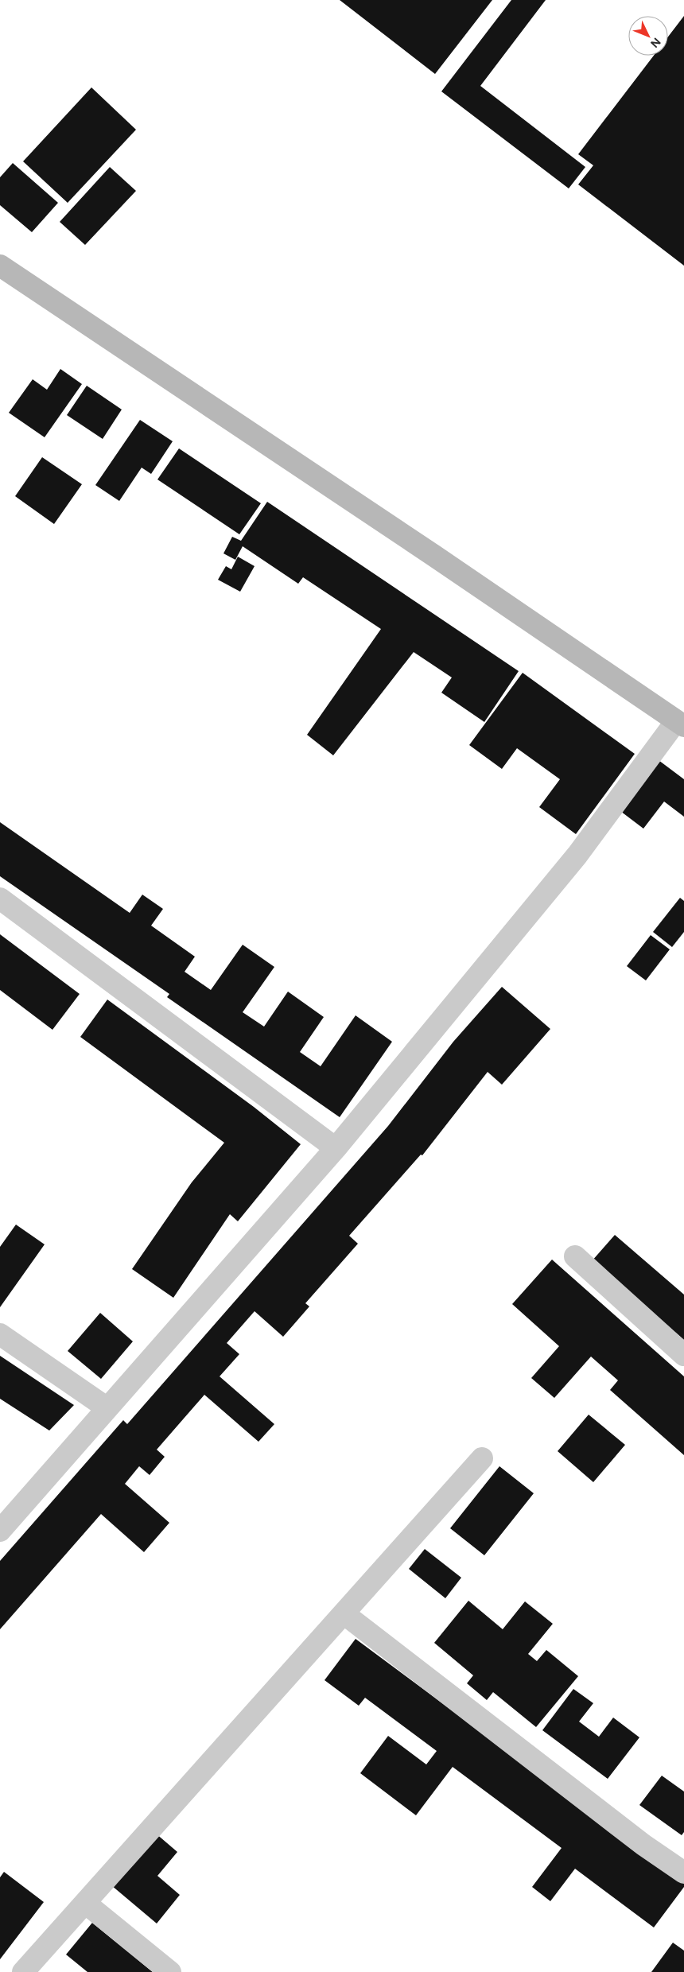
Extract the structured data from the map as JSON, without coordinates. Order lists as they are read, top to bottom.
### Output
{
  "north": "bottom right"
}
